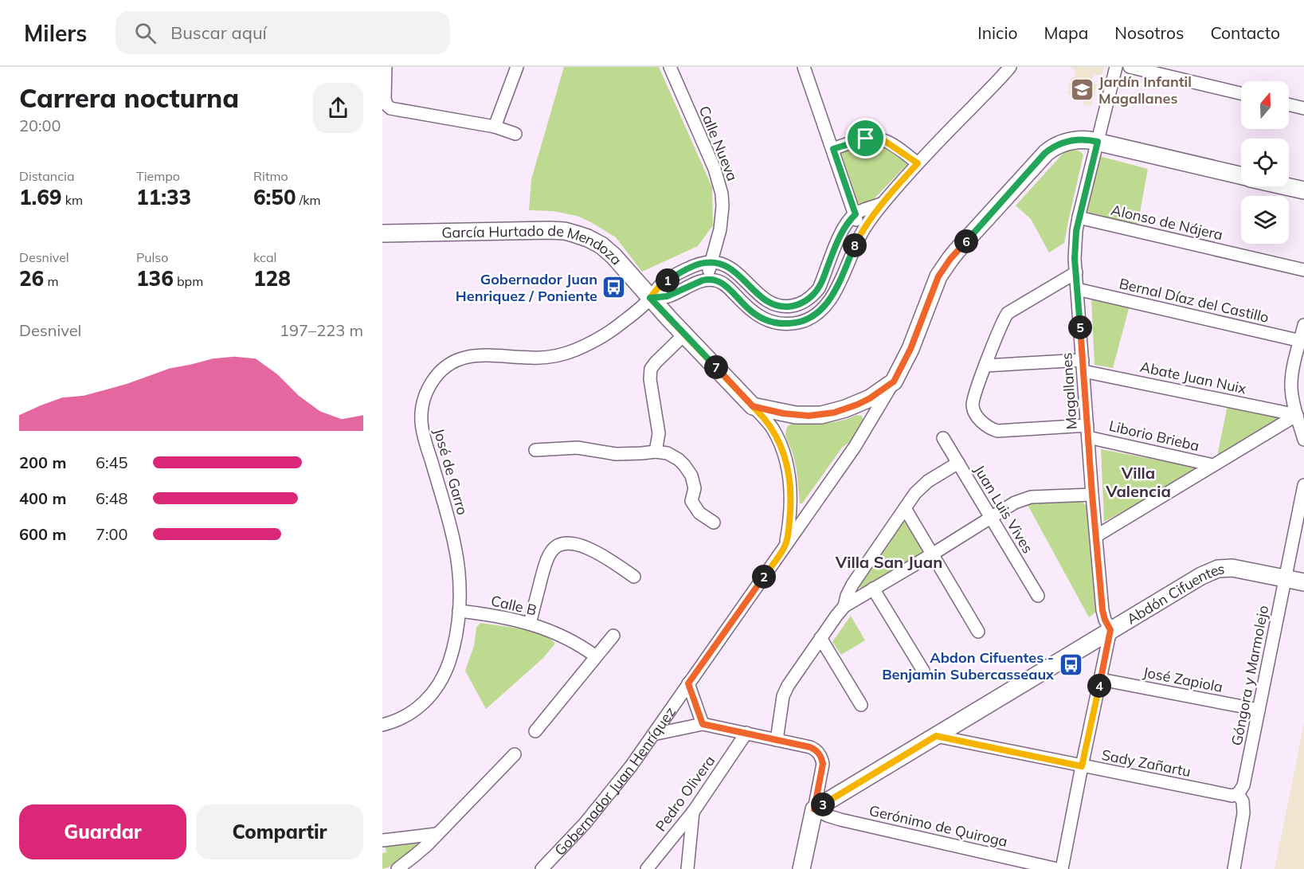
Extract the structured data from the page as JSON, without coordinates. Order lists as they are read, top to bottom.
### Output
{
  "streets": {
    "street": [
      "Calle Nueva",
      "Alonso de Nájera",
      "García Hurtado de Mendoza",
      "Bernal Díaz del Castillo",
      "Abate Juan Nuix",
      "Magallanes",
      "Liborio Brieba",
      "José de Garro",
      "Juan Luis Vives",
      "Abdón Cifuentes",
      "Calle B",
      "Góngora y Marmolejo",
      "José Zapiola",
      "Sady Zañartu",
      "Gobernador Juan Henríquez",
      "Pedro Olivera",
      "Gerónimo de Quiroga"
    ]
  },
  "crossings": [
    ["Calle Nueva", "José de Garro"],
    ["Alonso de Nájera", "Magallanes"],
    ["García Hurtado de Mendoza", "José de Garro"],
    ["García Hurtado de Mendoza", "Gobernador Juan Henríquez"],
    ["Bernal Díaz del Castillo", "Magallanes"],
    ["Abate Juan Nuix", "Magallanes"],
    ["Abate Juan Nuix", "Liborio Brieba"],
    ["Magallanes", "Liborio Brieba"],
    ["Magallanes", "Abdón Cifuentes"],
    ["Magallanes", "Gobernador Juan Henríquez"],
    ["José de Garro", "Calle B"],
    ["Abdón Cifuentes", "Góngora y Marmolejo"],
    ["Abdón Cifuentes", "Sady Zañartu"],
    ["Abdón Cifuentes", "Gerónimo de Quiroga"],
    ["Góngora y Marmolejo", "José Zapiola"],
    ["Góngora y Marmolejo", "Sady Zañartu"]
  ],
  "districts": ["Villa Valencia", "Villa San Juan"],
  "places": {
    "school or university": ["Jardín Infantil Magallanes"],
    "bus stop": ["Gobernador Juan Henriquez / Poniente", "Abdon Cifuentes - Benjamin Subercasseaux"]
  },
  "north": "top",
  "page": {
    "header": "Milers",
    "search": "Buscar aquí",
    "nav": [
      "Inicio",
      "Mapa",
      "Nosotros",
      "Contacto"
    ],
    "heading": ["Carrera nocturna", "20:00"],
    "stats": [
      ["Distancia", "1.69 km"],
      ["Tiempo", "11:33"],
      ["Ritmo", "6:50 /km"],
      ["Desnivel", "26 m"],
      ["Pulso", "136 bpm"],
      ["kcal", "128"]
    ],
    "pins": [
      "6",
      "8",
      "1",
      "5",
      "7",
      "2",
      "4",
      "3"
    ],
    "chart": ["Desnivel", "197–223 m"],
    "list": [
      {
        "name": "200 m",
        "note": "6:45"
      },
      {
        "name": "400 m",
        "note": "6:48"
      },
      {
        "name": "600 m",
        "note": "7:00"
      }
    ],
    "buttons": ["Guardar", "Compartir"]
  }
}
